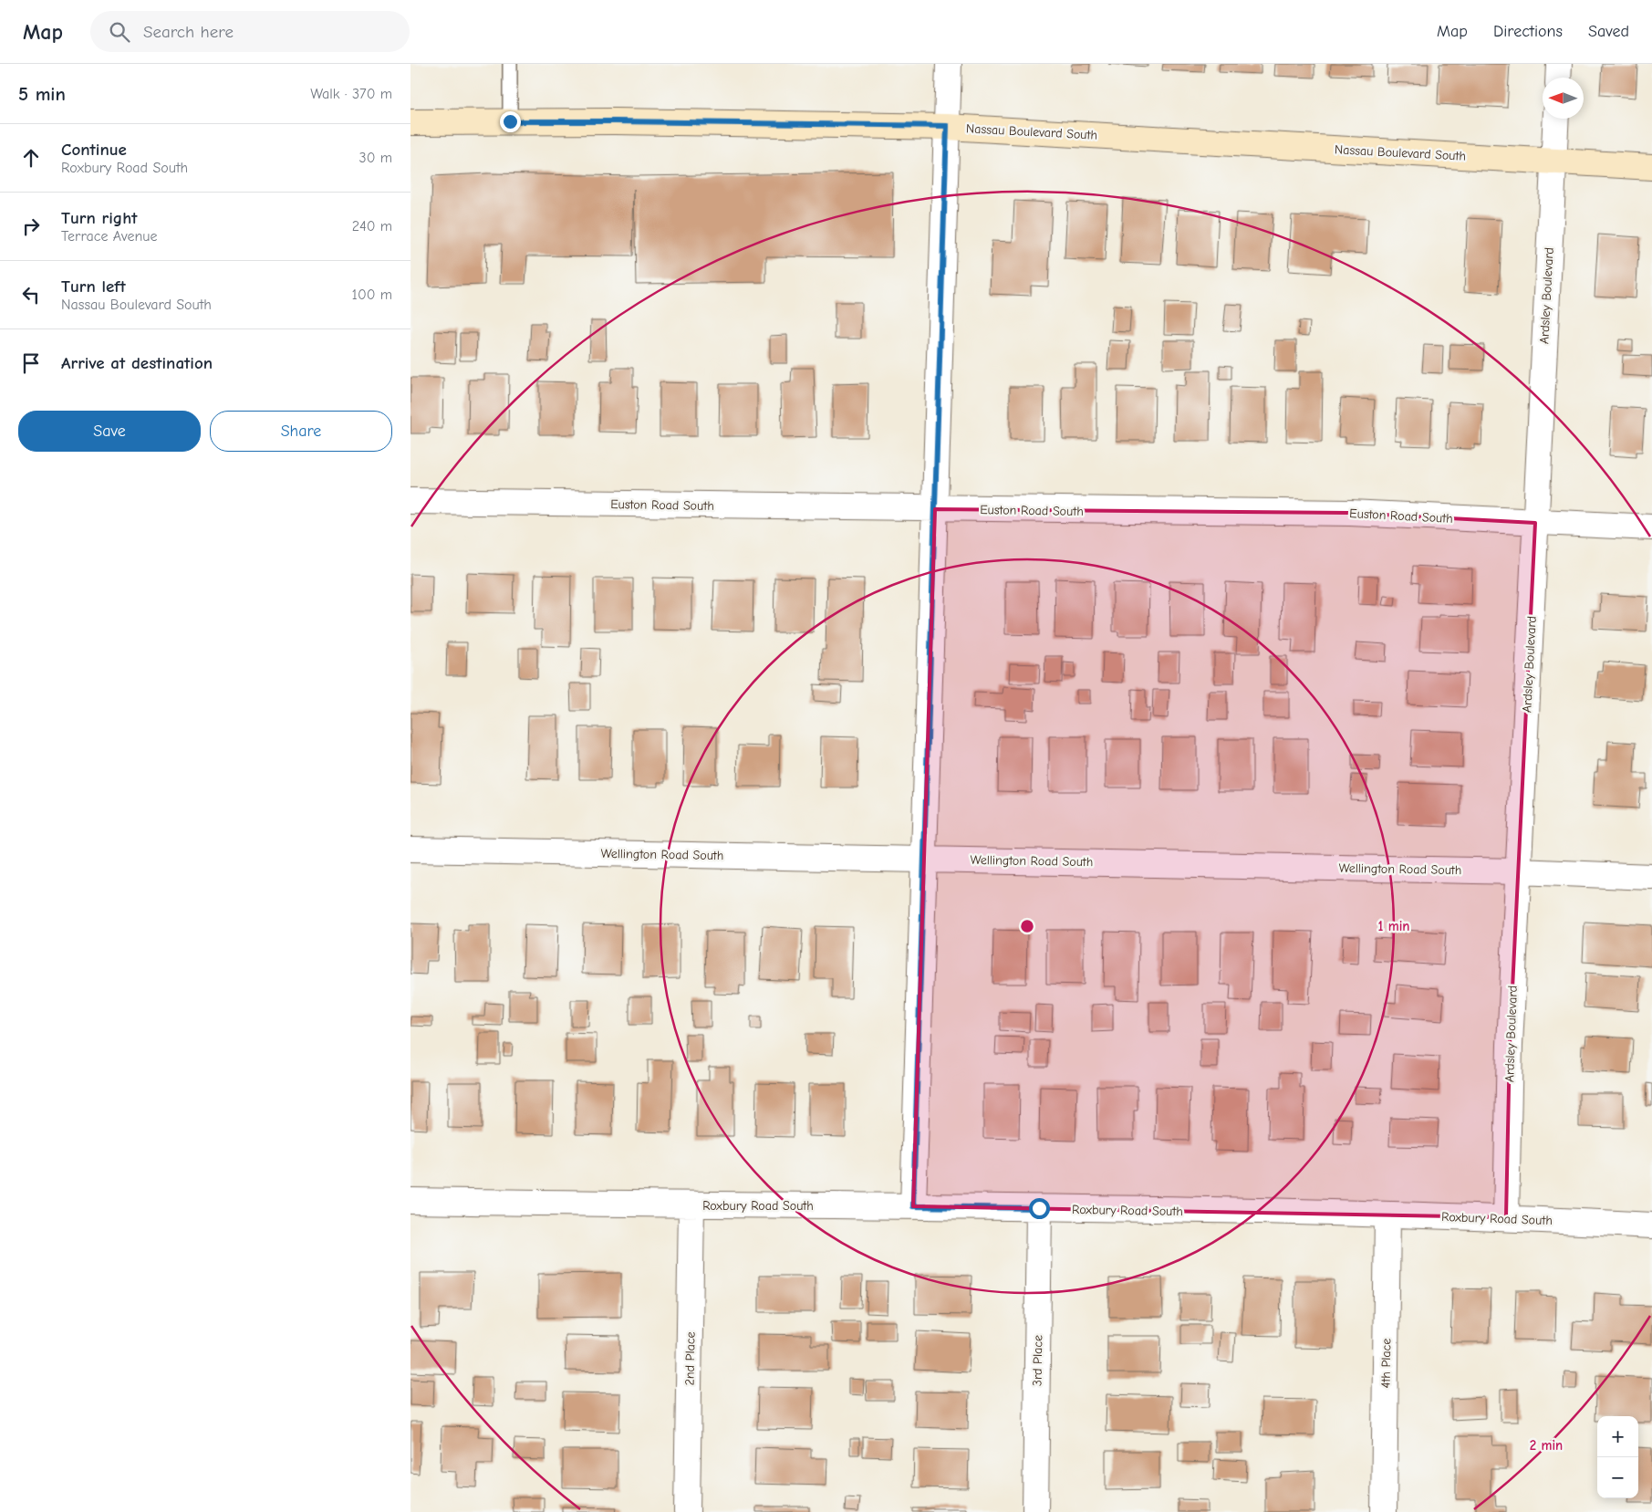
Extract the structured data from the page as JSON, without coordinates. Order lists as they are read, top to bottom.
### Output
{
  "streets": {
    "main road": ["Nassau Boulevard South"],
    "street": [
      "Ardsley Boulevard",
      "Euston Road South",
      "Wellington Road South",
      "Roxbury Road South",
      "2nd Place",
      "3rd Place",
      "4th Place"
    ]
  },
  "crossings": [
    ["Nassau Boulevard South", "Ardsley Boulevard"],
    ["Ardsley Boulevard", "Euston Road South"],
    ["Ardsley Boulevard", "Wellington Road South"],
    ["Ardsley Boulevard", "Roxbury Road South"],
    ["Roxbury Road South", "2nd Place"],
    ["Roxbury Road South", "3rd Place"],
    ["Roxbury Road South", "4th Place"]
  ],
  "north": "left",
  "page": {
    "header": "Map",
    "search": "Search here",
    "nav": ["Map", "Directions", "Saved"],
    "heading": ["5 min", "Walk · 370 m"],
    "list": [
      ["Continue", "Roxbury Road South", "30 m"],
      ["Turn right", "Terrace Avenue", "240 m"],
      ["Turn left", "Nassau Boulevard South", "100 m"],
      "Arrive at destination"
    ],
    "buttons": ["Save", "Share"],
    "map_buttons": ["+", "−"]
  },
  "rings": ["1 min", "2 min"]
}
